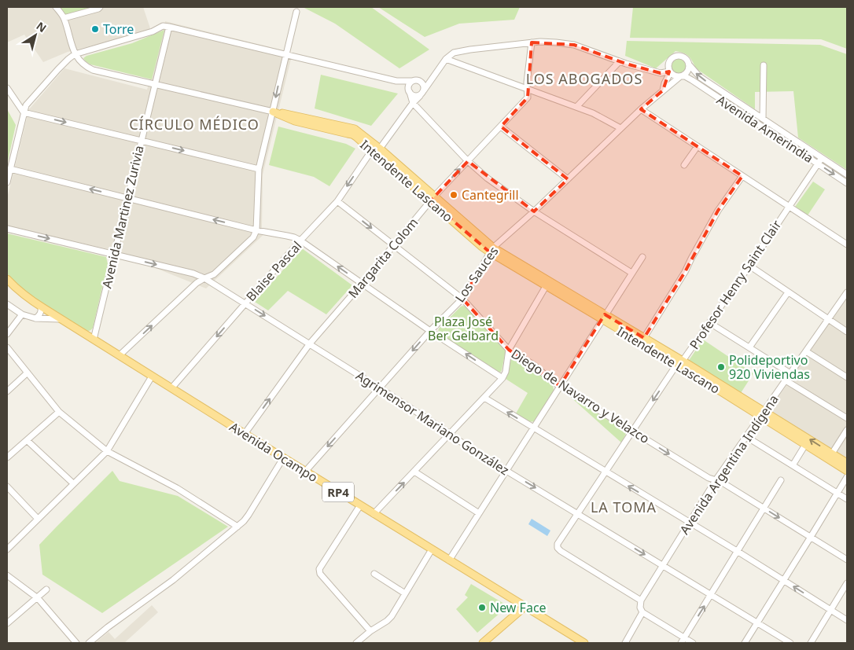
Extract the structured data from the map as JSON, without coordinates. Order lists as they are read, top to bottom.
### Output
{
  "streets": {
    "main road": ["Intendente Lascano", "Avenida Ocampo", "RP4"],
    "street": [
      "Avenida Amerindia",
      "Avenida Martinez Zurivia",
      "Margarita Colom",
      "Blaise Pascal",
      "Los Sauces",
      "Profesor Henry Saint Clair",
      "Diego de Navarro y Velazco",
      "Agrimensor Mariano González",
      "Avenida Argentina Indígena"
    ]
  },
  "crossings": [
    ["Avenida Amerindia", "Los Sauces"],
    ["Avenida Amerindia", "Profesor Henry Saint Clair"],
    ["Intendente Lascano", "Margarita Colom"],
    ["Intendente Lascano", "Blaise Pascal"],
    ["Intendente Lascano", "Los Sauces"],
    ["Intendente Lascano", "Profesor Henry Saint Clair"],
    ["Intendente Lascano", "Avenida Argentina Indígena"],
    ["Avenida Martinez Zurivia", "Agrimensor Mariano González"],
    ["Avenida Martinez Zurivia", "Avenida Ocampo"],
    ["Margarita Colom", "Diego de Navarro y Velazco"],
    ["Margarita Colom", "Agrimensor Mariano González"],
    ["Margarita Colom", "Avenida Ocampo"],
    ["Blaise Pascal", "Diego de Navarro y Velazco"],
    ["Blaise Pascal", "Agrimensor Mariano González"],
    ["Blaise Pascal", "Avenida Ocampo"],
    ["Los Sauces", "Diego de Navarro y Velazco"],
    ["Los Sauces", "Agrimensor Mariano González"],
    ["Los Sauces", "Avenida Ocampo"],
    ["Profesor Henry Saint Clair", "Diego de Navarro y Velazco"],
    ["Profesor Henry Saint Clair", "Agrimensor Mariano González"],
    ["Profesor Henry Saint Clair", "Avenida Argentina Indígena"],
    ["Diego de Navarro y Velazco", "Avenida Argentina Indígena"],
    ["Agrimensor Mariano González", "Avenida Argentina Indígena"]
  ],
  "one_way": ["Blaise Pascal", "Agrimensor Mariano González"],
  "districts": ["LOS ABOGADOS", "CÍRCULO MÉDICO", "LA TOMA"],
  "parks": ["Plaza José Ber Gelbard"],
  "places": [
    "Torre",
    "Cantegrill",
    "Polideportivo 920 Viviendas",
    "New Face"
  ],
  "north": "top right"
}
